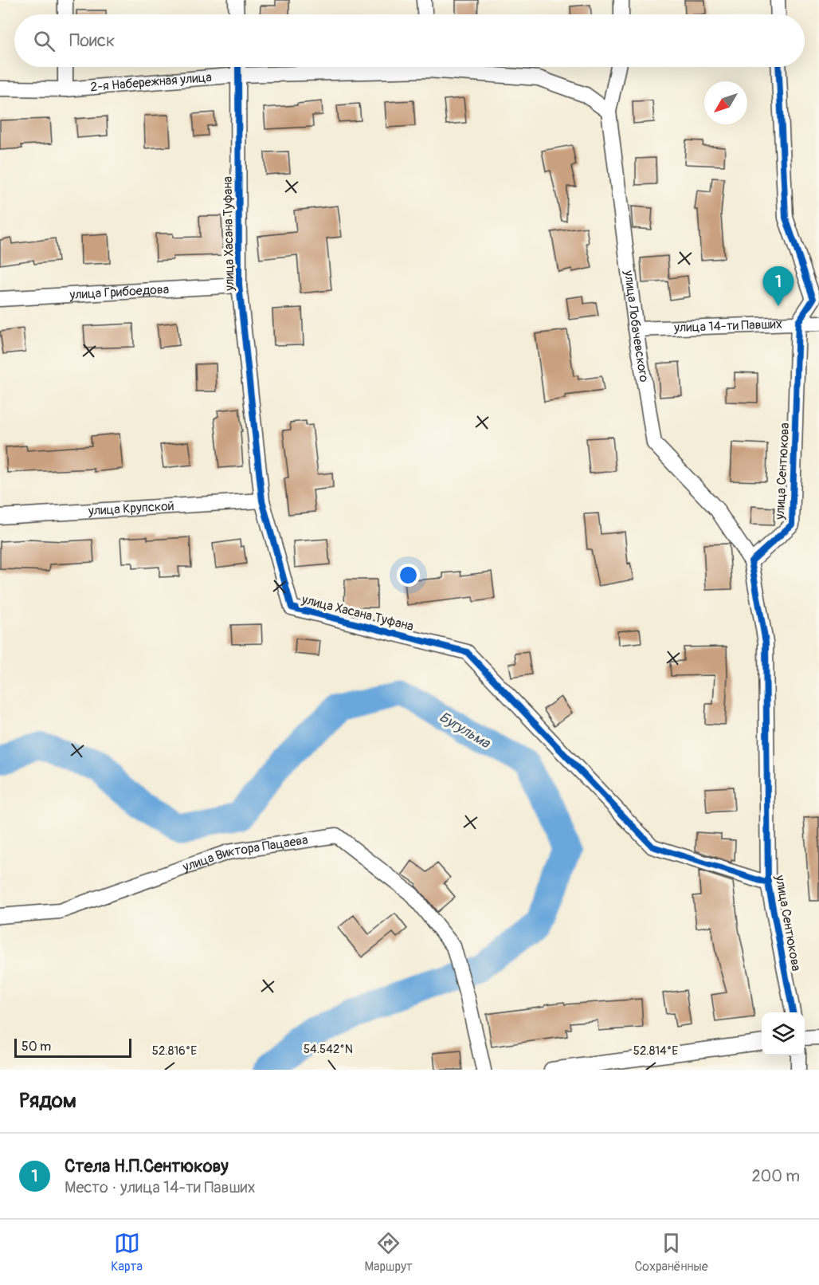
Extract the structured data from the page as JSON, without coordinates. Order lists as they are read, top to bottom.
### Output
{
  "streets": {
    "street": [
      "2-я Набережная улица",
      "улица Хасана Туфана",
      "улица Грибоедова",
      "улица 14-ти Павших",
      "улица Лобачевского",
      "улица Сентюкова",
      "улица Крупской",
      "улица Виктора Пацаева"
    ]
  },
  "crossings": [
    ["2-я Набережная улица", "улица Хасана Туфана"],
    ["2-я Набережная улица", "улица Лобачевского"],
    ["улица Хасана Туфана", "улица Грибоедова"],
    ["улица Хасана Туфана", "улица Сентюкова"],
    ["улица Хасана Туфана", "улица Крупской"],
    ["улица 14-ти Павших", "улица Лобачевского"],
    ["улица 14-ти Павших", "улица Сентюкова"],
    ["улица Лобачевского", "улица Сентюкова"]
  ],
  "water": ["Бугульма"],
  "scale_bar": "50 m",
  "north": "bottom left",
  "page": {
    "search": "Поиск",
    "pins": "1",
    "scale": "50 m",
    "heading": "Рядом",
    "list": [
      {
        "mark": "1",
        "name": "Стела Н.П.Сентюкову",
        "note": "Место · улица 14-ти Павших",
        "value": "200 m"
      }
    ],
    "nav": ["Карта", "Маршрут", "Сохранённые"]
  },
  "coordinates": ["54.542°N", "52.816°E", "52.814°E"]
}
